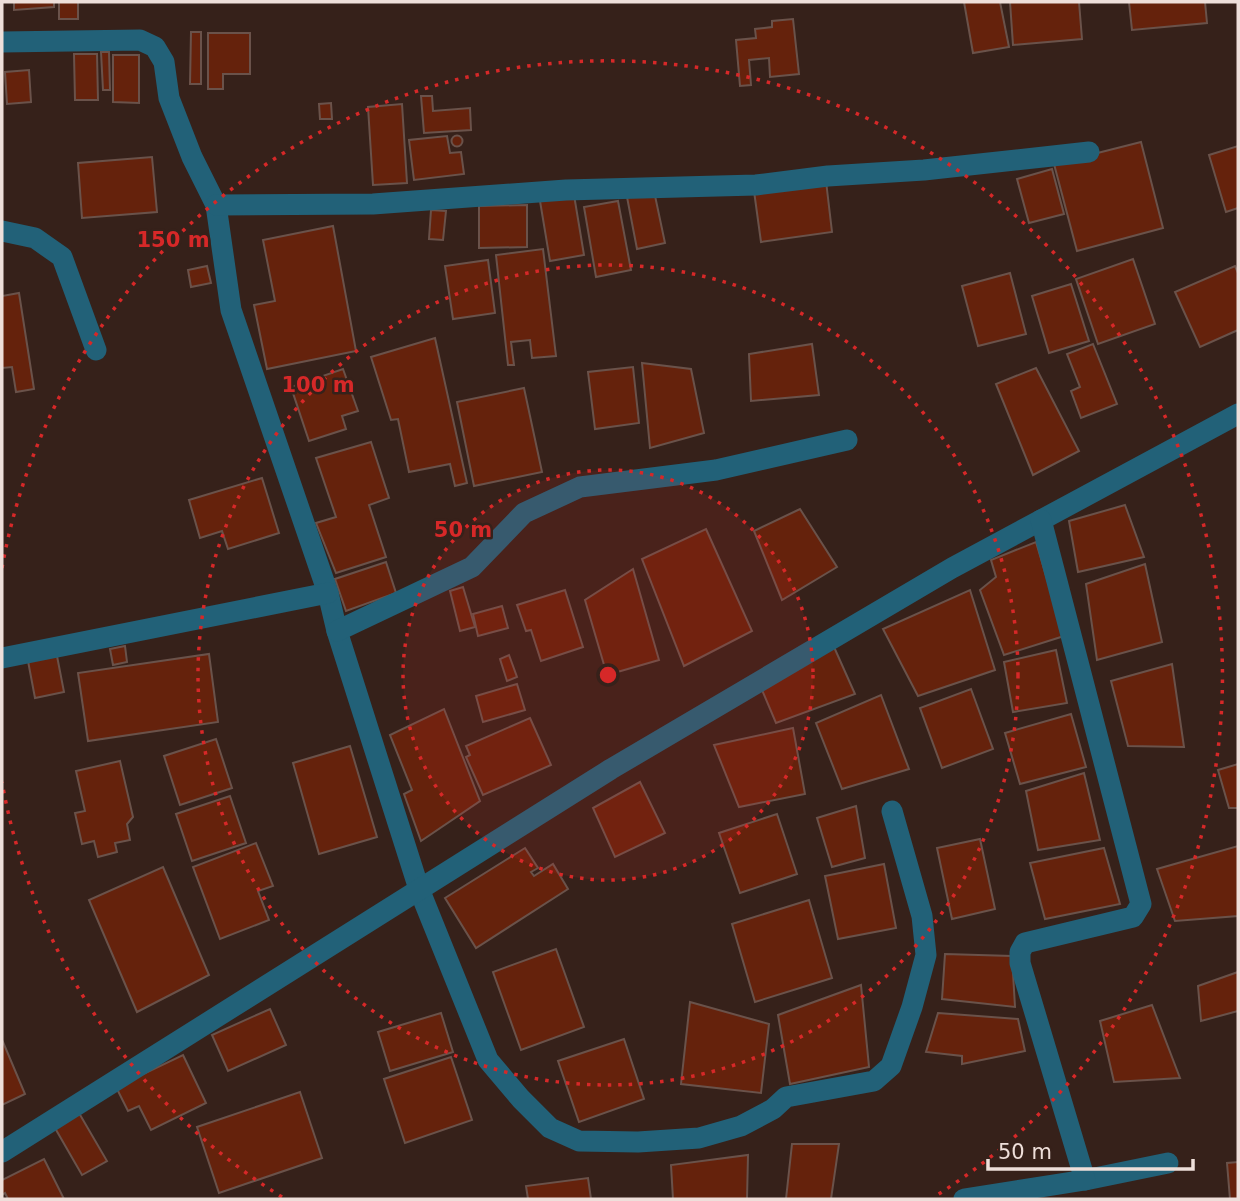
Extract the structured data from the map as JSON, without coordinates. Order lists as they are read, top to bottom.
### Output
{
  "scale_bar": "50 m",
  "rings": ["150 m", "100 m", "50 m"]
}
